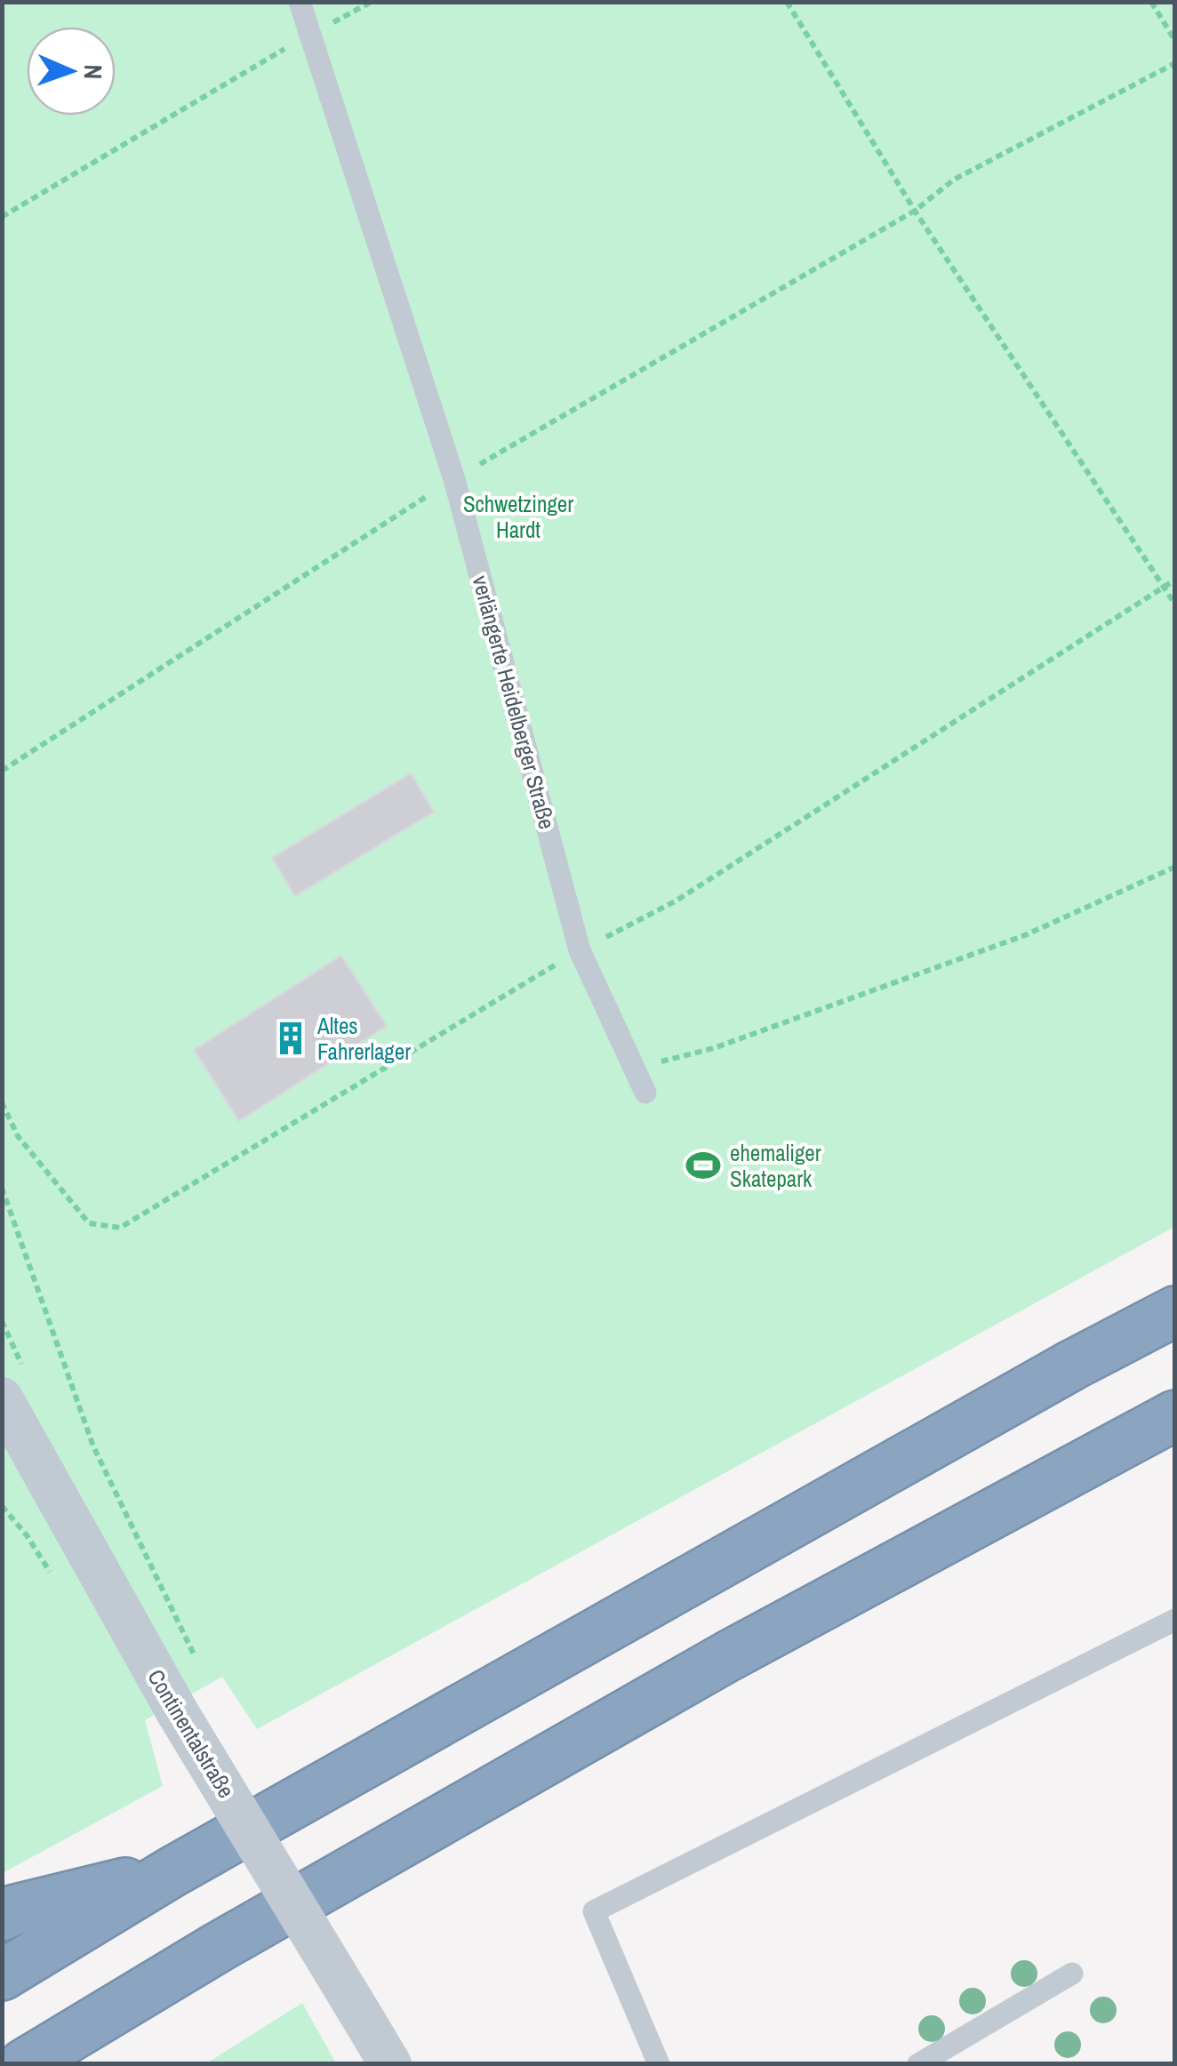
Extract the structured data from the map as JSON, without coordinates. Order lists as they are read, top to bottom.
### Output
{
  "streets": {
    "street": ["Continentalstraße"],
    "lane": ["verlängerte Heidelberger Straße"]
  },
  "parks": ["Schwetzinger Hardt"],
  "places": {
    "building": ["Altes Fahrerlager"],
    "sports": ["ehemaliger Skatepark"]
  },
  "north": "right"
}
